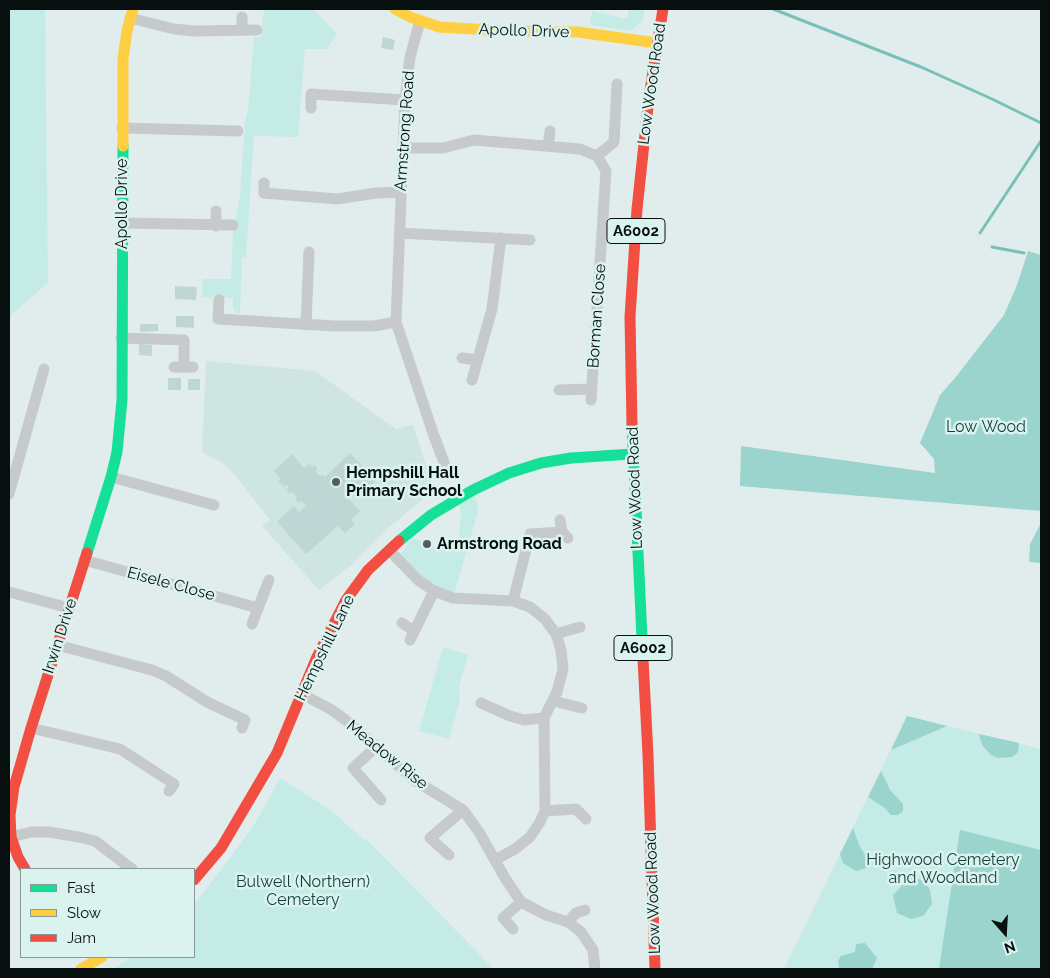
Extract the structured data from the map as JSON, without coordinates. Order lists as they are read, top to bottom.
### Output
{
  "streets": {
    "street": [
      "Apollo Drive",
      "Low Wood Road",
      "Armstrong Road",
      "A6002",
      "Borman Close",
      "Eisele Close",
      "Irwin Drive",
      "Hempshill Lane",
      "Meadow Rise"
    ]
  },
  "crossings": [
    ["Apollo Drive", "Low Wood Road"],
    ["Apollo Drive", "Armstrong Road"],
    ["Apollo Drive", "Irwin Drive"],
    ["Low Wood Road", "Hempshill Lane"],
    ["Eisele Close", "Irwin Drive"],
    ["Hempshill Lane", "Meadow Rise"]
  ],
  "parks": ["Low Wood", "Highwood Cemetery and Woodland", "Bulwell (Northern) Cemetery"],
  "places": ["Hempshill Hall Primary School", "Armstrong Road"],
  "legend": ["Fast", "Slow", "Jam"],
  "north": "bottom"
}
